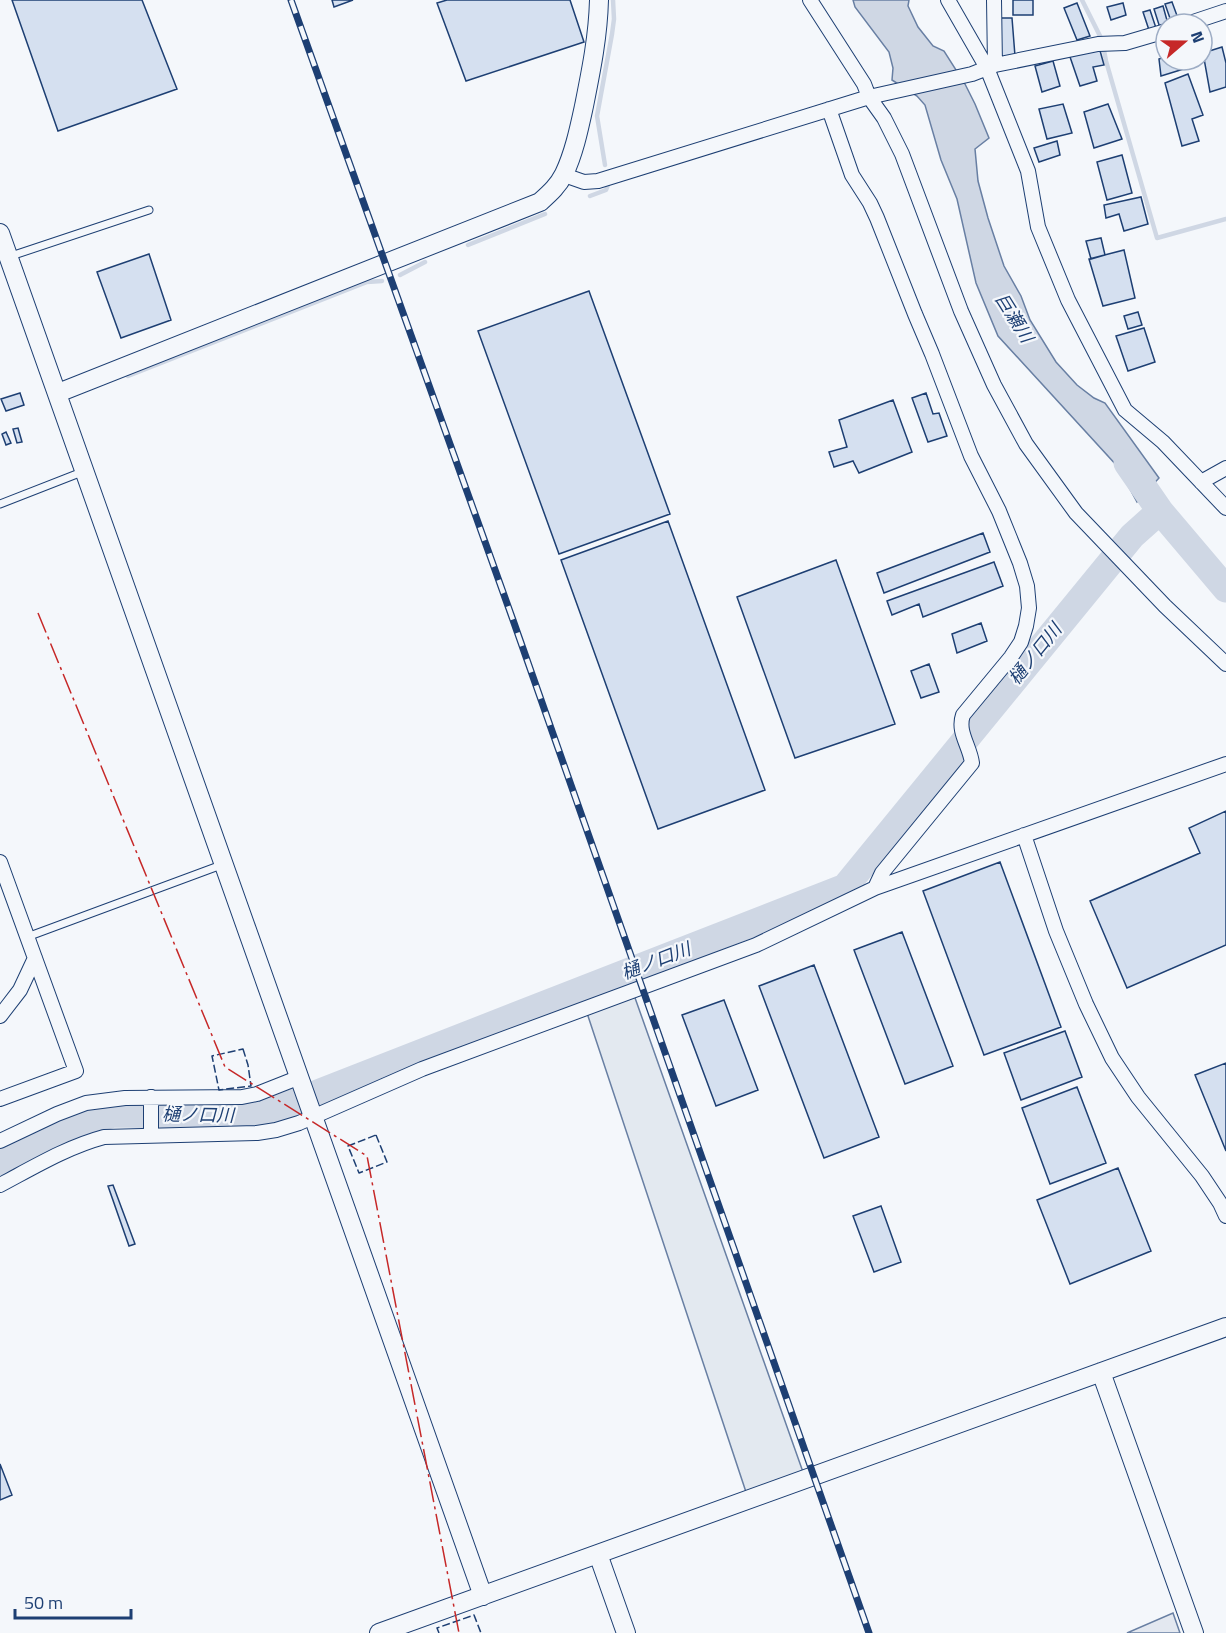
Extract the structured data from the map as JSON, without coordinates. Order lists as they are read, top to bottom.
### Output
{
  "water": ["巨瀬川", "樋ノ口川"],
  "scale_bar": "50 m",
  "north": "right"
}
